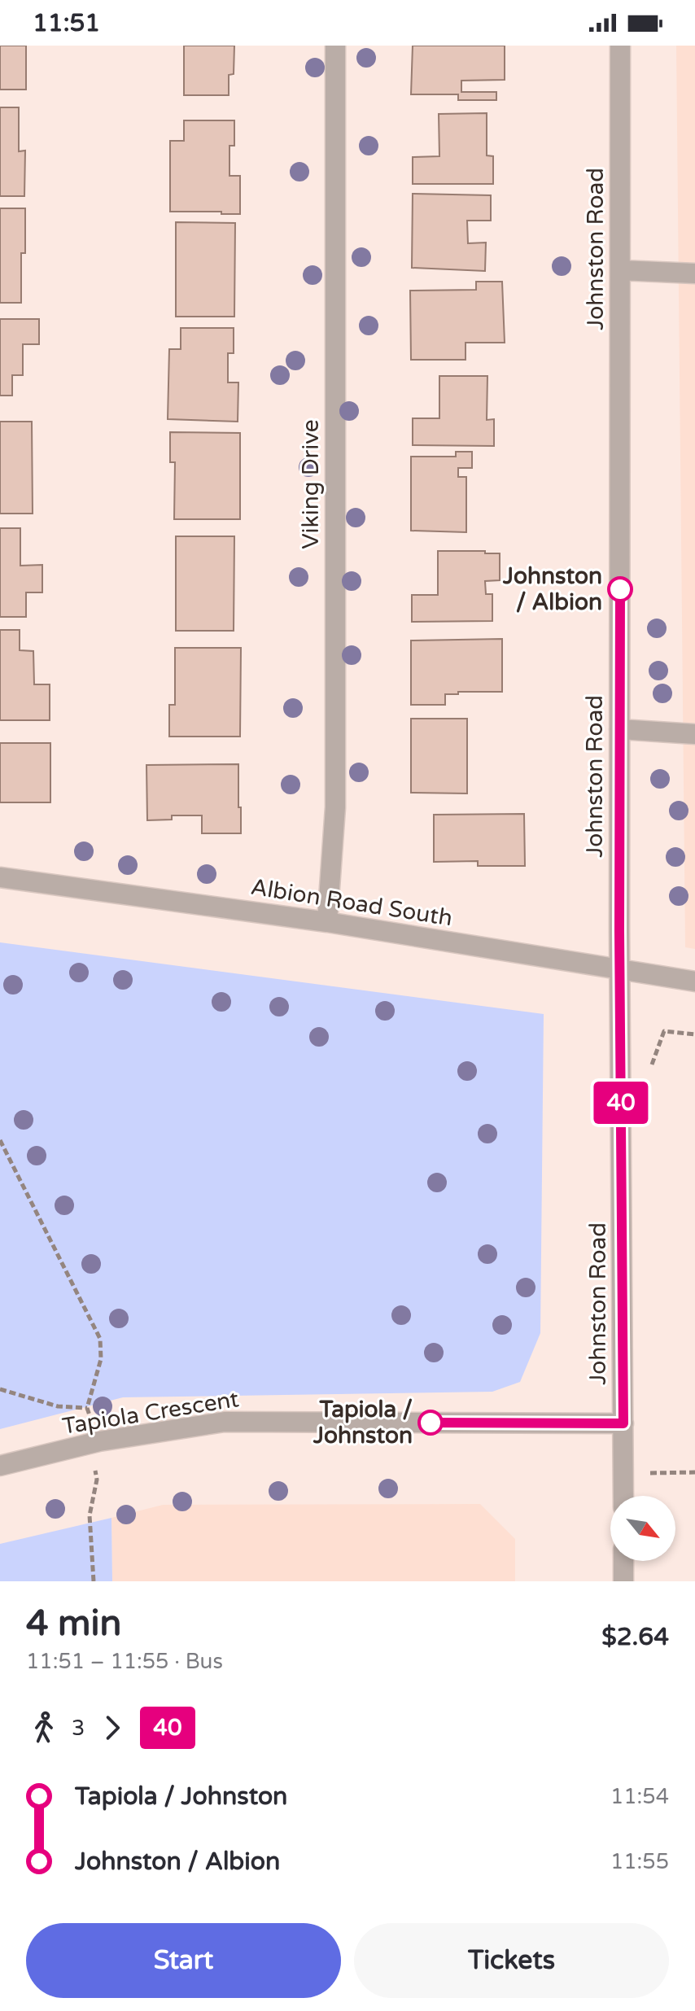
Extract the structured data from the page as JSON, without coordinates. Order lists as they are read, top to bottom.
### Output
{
  "streets": {
    "street": [
      "Johnston Road",
      "Viking Drive",
      "Albion Road South",
      "Tapiola Crescent"
    ]
  },
  "crossings": [
    ["Johnston Road", "Albion Road South"],
    ["Johnston Road", "Tapiola Crescent"],
    ["Viking Drive", "Albion Road South"]
  ],
  "places": ["Johnston / Albion", "Tapiola / Johnston"],
  "lines": ["bus line 40"],
  "north": "bottom right",
  "page": {
    "status": "11:51",
    "on_map": "40",
    "heading": ["4 min", "11:51 – 11:55 · Bus", "$2.64"],
    "legs": ["3", "40"],
    "list": [
      {
        "name": "Tapiola / Johnston",
        "value": "11:54"
      },
      {
        "name": "Johnston / Albion",
        "value": "11:55"
      }
    ],
    "buttons": ["Start", "Tickets"]
  }
}
